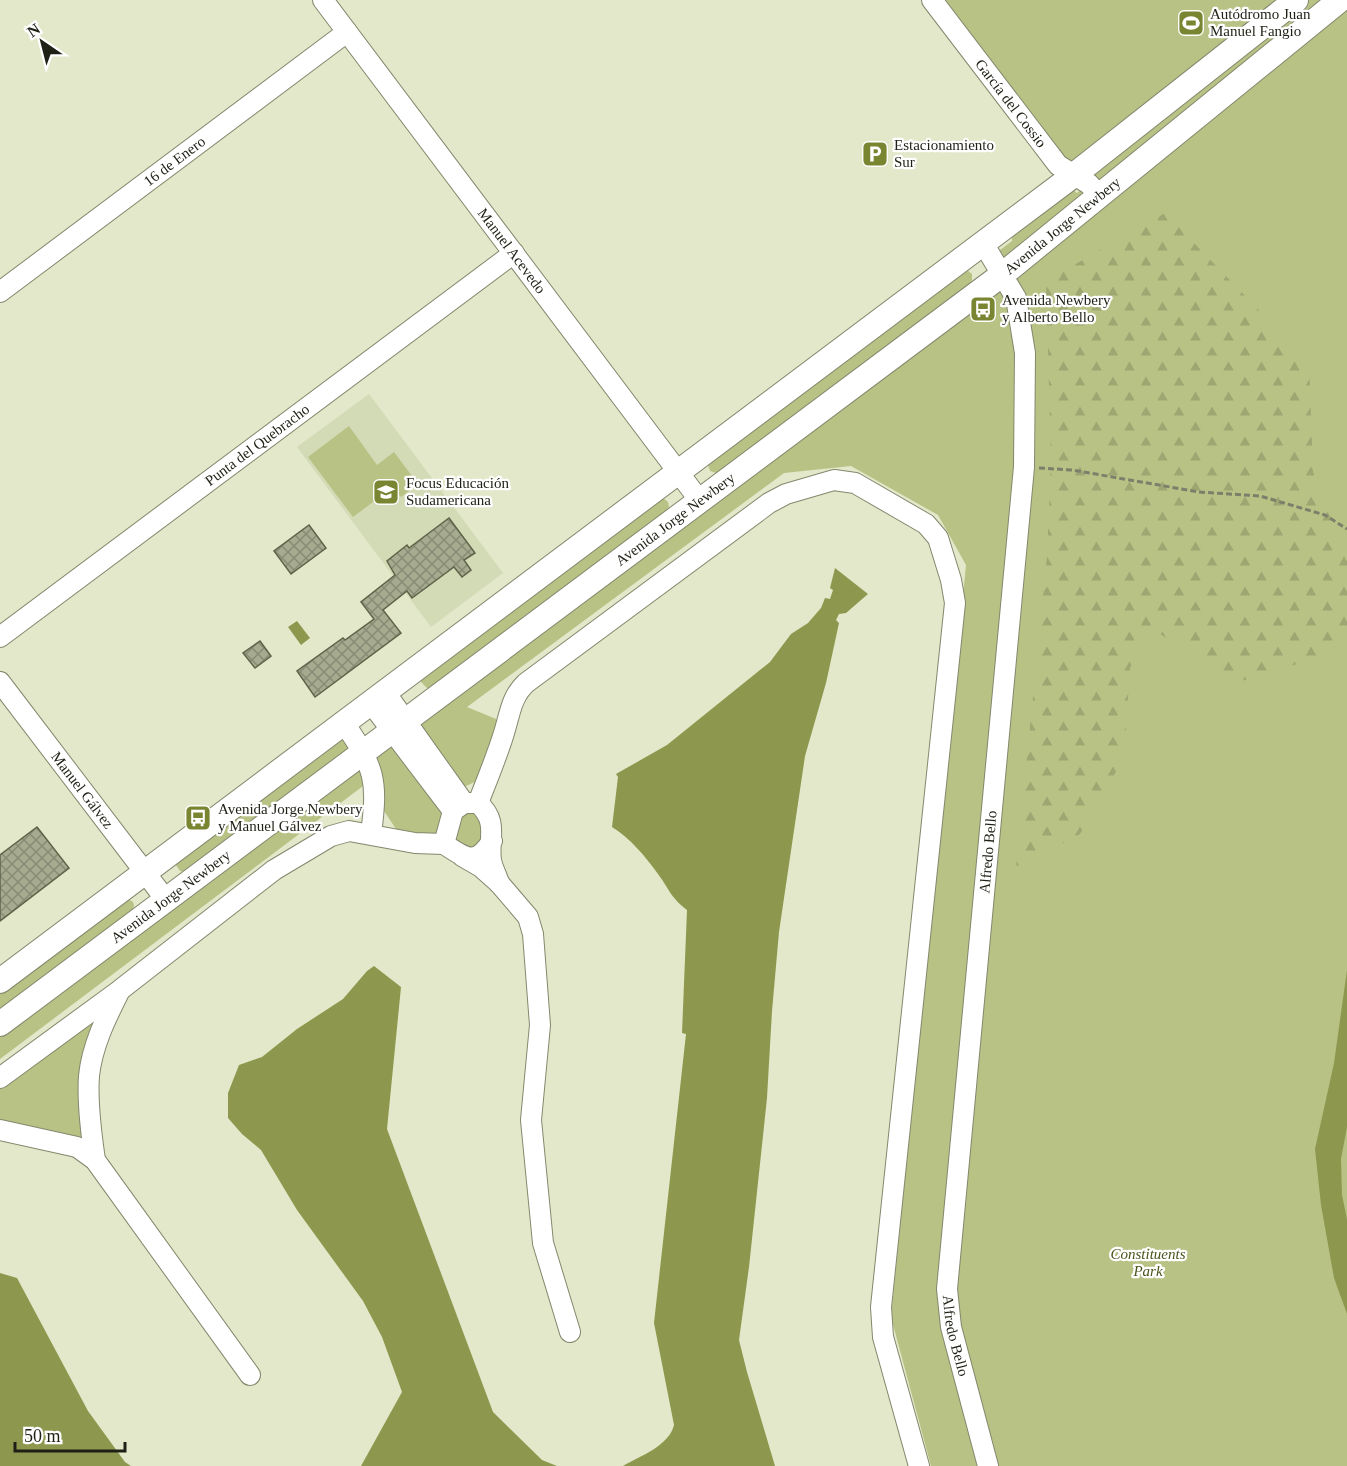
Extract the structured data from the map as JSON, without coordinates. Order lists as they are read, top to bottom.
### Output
{
  "streets": {
    "main road": ["Avenida Jorge Newbery"],
    "street": [
      "García del Cossio",
      "16 de Enero",
      "Manuel Acevedo",
      "Punta del Quebracho",
      "Manuel Gálvez",
      "Alfredo Bello"
    ]
  },
  "crossings": [
    ["García del Cossio", "Avenida Jorge Newbery"],
    ["16 de Enero", "Manuel Acevedo"],
    ["Avenida Jorge Newbery", "Manuel Acevedo"],
    ["Avenida Jorge Newbery", "Manuel Gálvez"],
    ["Avenida Jorge Newbery", "Alfredo Bello"],
    ["Manuel Acevedo", "Punta del Quebracho"]
  ],
  "parks": ["Constituents Park"],
  "places": {
    "sports": ["Autódromo Juan Manuel Fangio"],
    "parking": ["Estacionamiento Sur"],
    "bus stop": ["Avenida Newbery y Alberto Bello", "Avenida Jorge Newbery y Manuel Gálvez"],
    "school or university": ["Focus Educación Sudamericana"]
  },
  "scale_bar": "50 m",
  "north": "top left"
}
